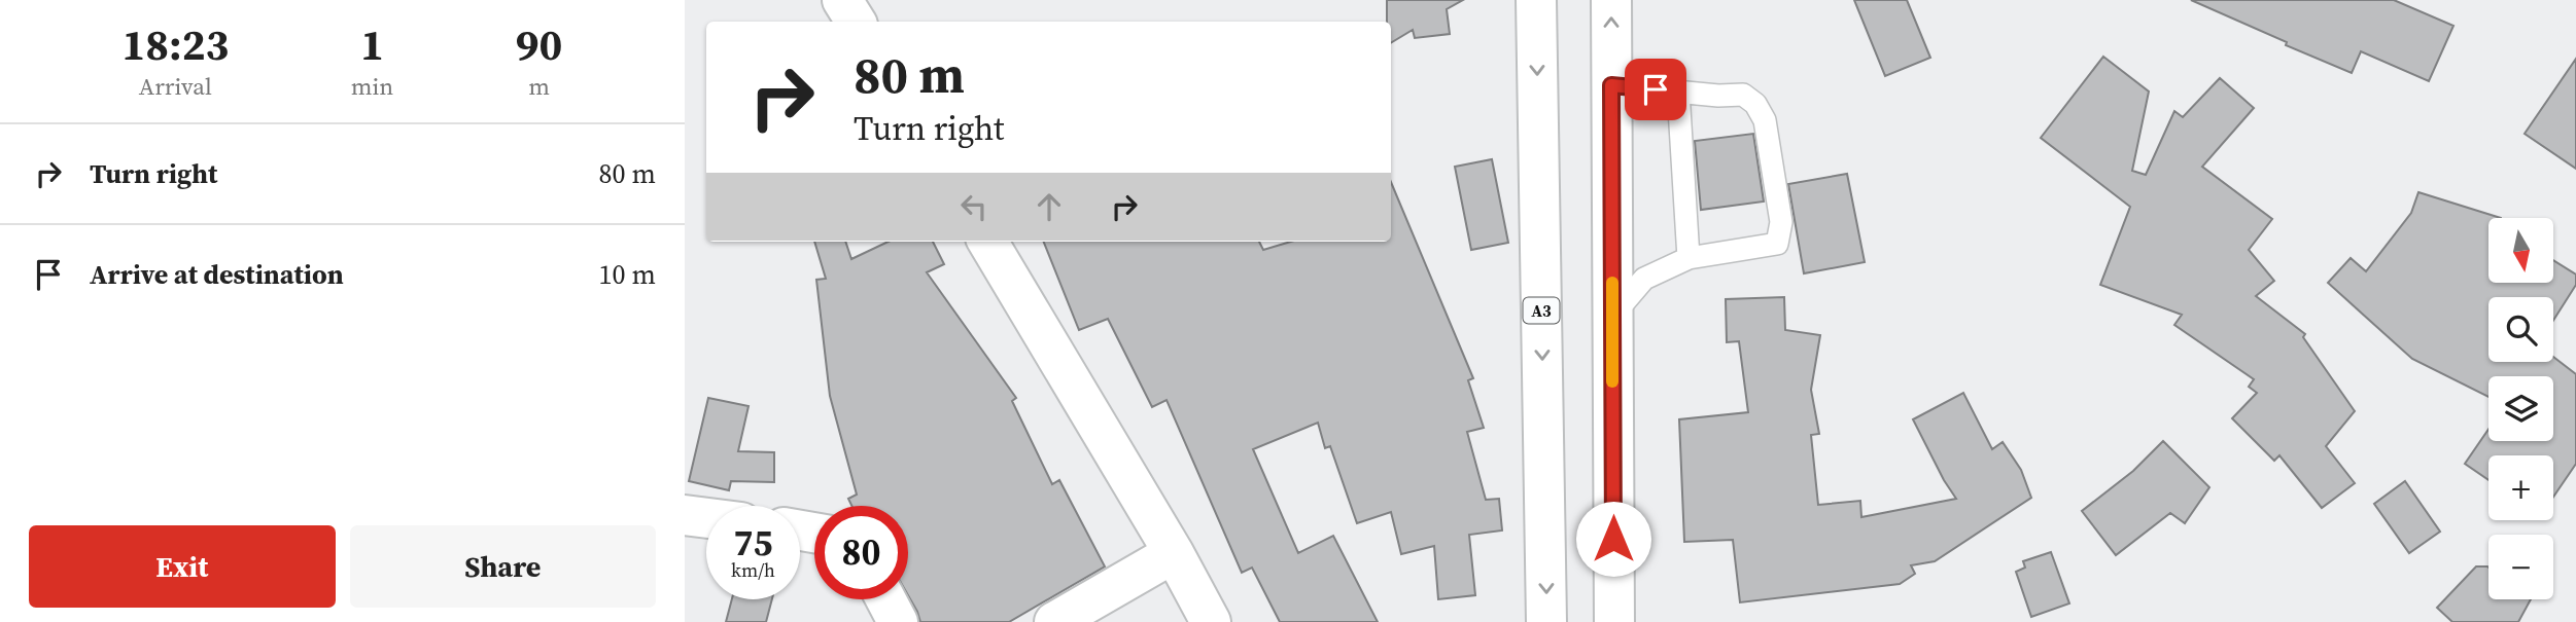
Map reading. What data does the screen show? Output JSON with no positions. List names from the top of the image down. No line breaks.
{"streets":{"main road":["A3"]},"north":"bottom","page":{"eta":["18:23","Arrival","1","min","90","m"],"turn":["80 m","Turn right"],"list":[{"name":"Turn right","value":"80 m"},{"name":"Arrive at destination","value":"10 m"}],"map_buttons":["+","−"],"speed":"75 km/h","limit":"80","buttons":["Exit","Share"]}}
